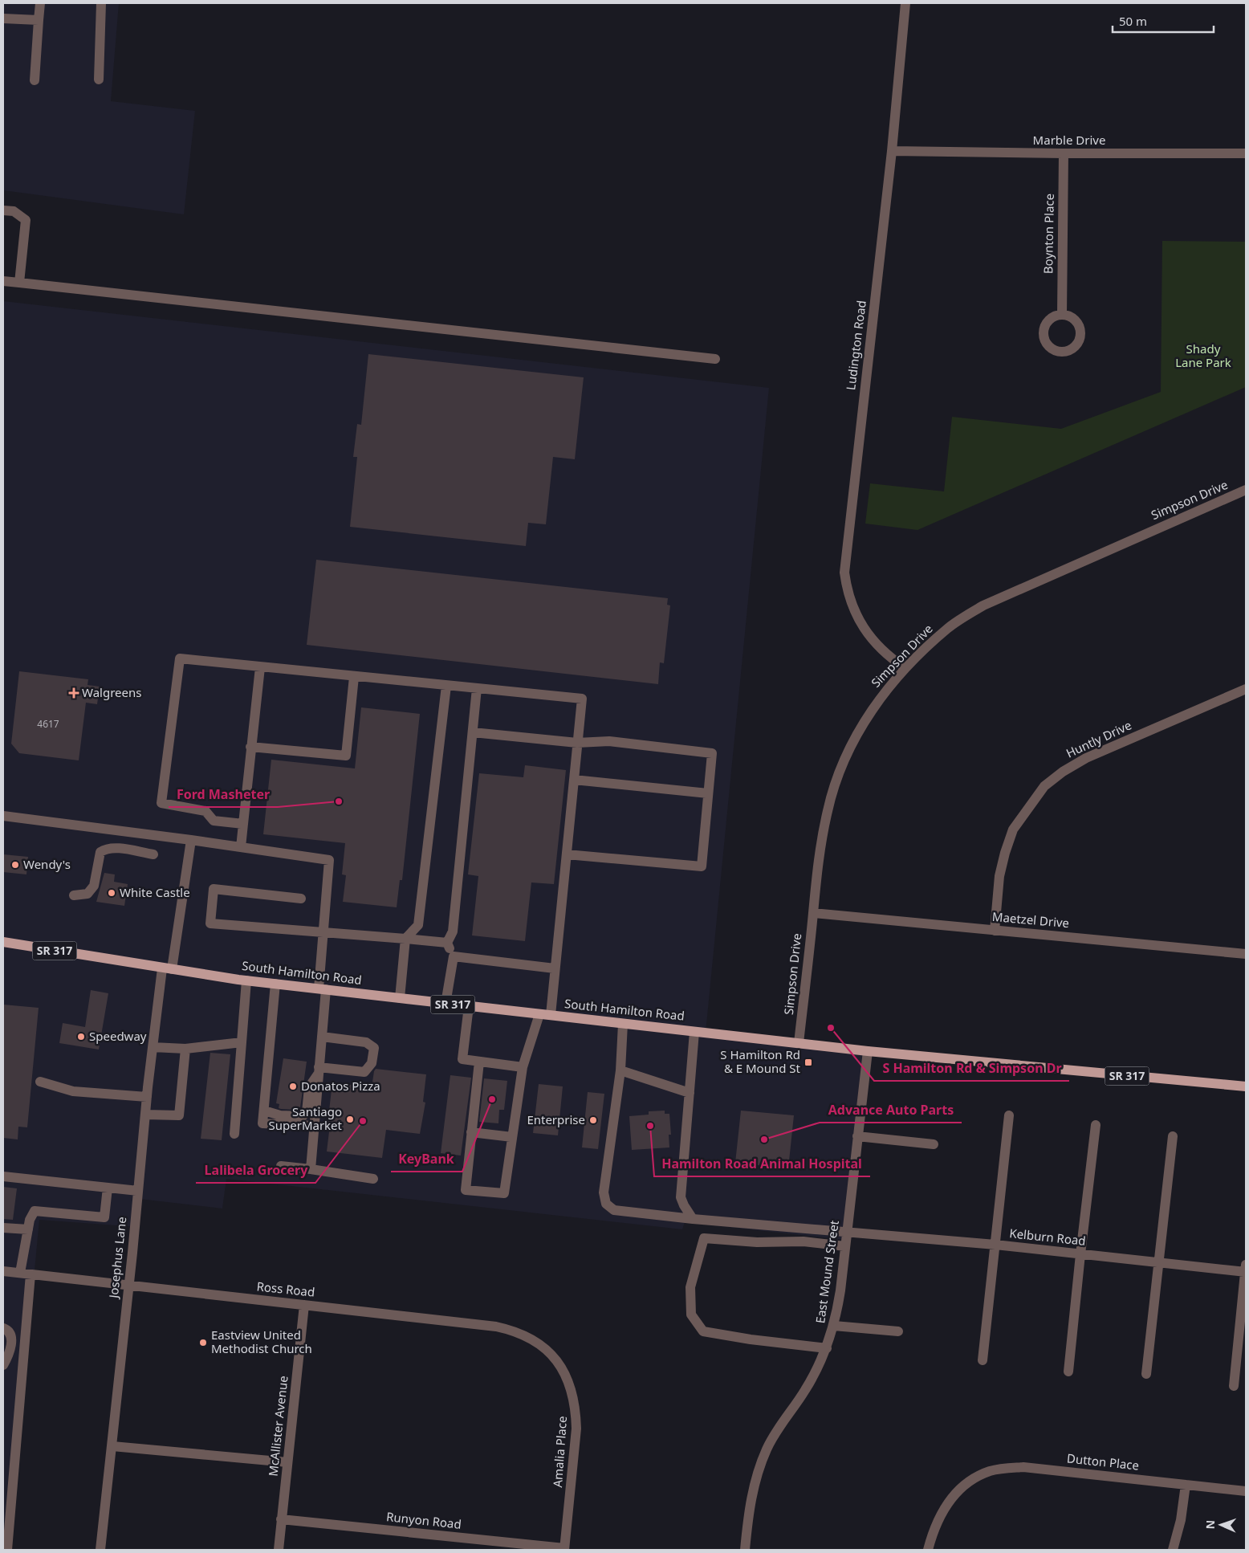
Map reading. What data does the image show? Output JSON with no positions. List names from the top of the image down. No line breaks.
{"streets":{"main road":["SR 317","South Hamilton Road"],"street":["Marble Drive","Boynton Place","Ludington Road","Simpson Drive","Huntly Drive","Maetzel Drive","Kelburn Road","Josephus Lane","East Mound Street","Ross Road","McAllister Avenue","Amalia Place","Dutton Place","Runyon Road"]},"crossings":[["Marble Drive","Boynton Place"],["Marble Drive","Ludington Road"],["Ludington Road","Simpson Drive"],["Simpson Drive","Maetzel Drive"],["Simpson Drive","South Hamilton Road"],["Huntly Drive","Maetzel Drive"],["South Hamilton Road","Kelburn Road"],["South Hamilton Road","Josephus Lane"],["South Hamilton Road","East Mound Street"],["Kelburn Road","East Mound Street"],["Josephus Lane","Ross Road"],["Ross Road","McAllister Avenue"],["Ross Road","Amalia Place"],["McAllister Avenue","Runyon Road"],["Amalia Place","Runyon Road"]],"parks":["Shady Lane Park"],"places":{"health":["Walgreens"],"other":["Ford Masheter","Wendy's","White Castle","S Hamilton Rd & Simpson Dr","Speedway","Donatos Pizza","KeyBank","Santiago SuperMarket","Enterprise","Lalibela Grocery","Hamilton Road Animal Hospital","Advance Auto Parts","Eastview United Methodist Church"],"transit":["S Hamilton Rd & E Mound St"]},"house_numbers":["4617"],"scale_bar":"50 m","north":"left"}
